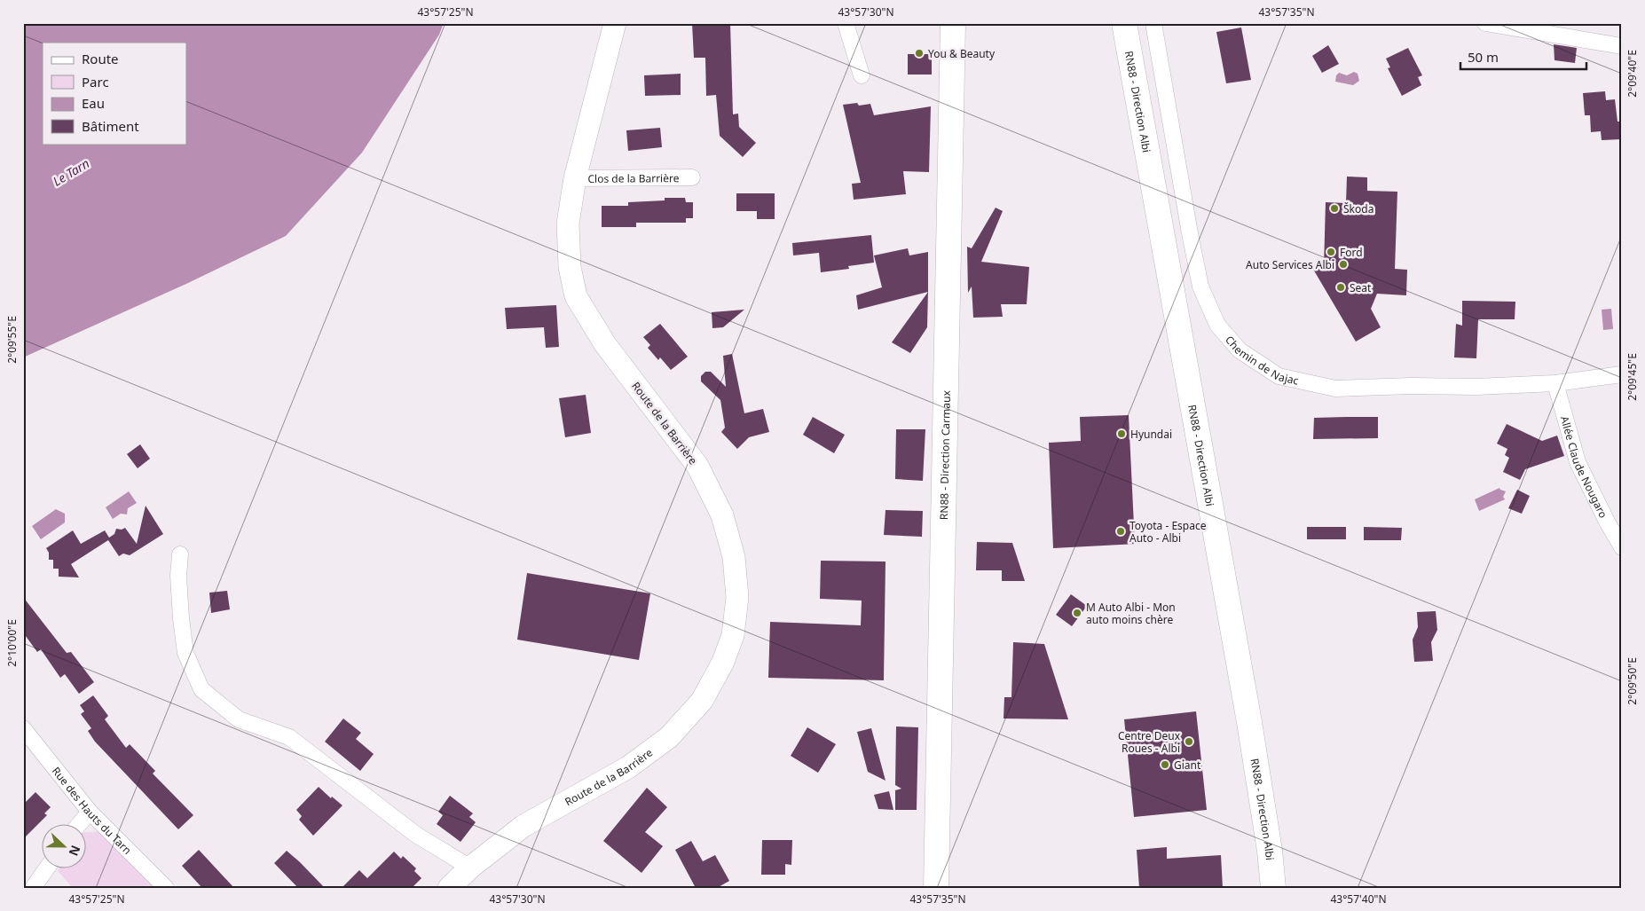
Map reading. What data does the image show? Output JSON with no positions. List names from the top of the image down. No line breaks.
{"streets":{"main road":["RN88 - Direction Albi","RN88 - Direction Carmaux"],"street":["Clos de la Barrière","Chemin de Najac","Route de la Barrière","Allée Claude Nougaro","Rue des Hauts du Tarn"]},"crossings":[["Clos de la Barrière","Route de la Barrière"],["Chemin de Najac","Allée Claude Nougaro"]],"water":["Le Tarn"],"places":["You & Beauty","Škoda","Ford","Auto Services Albi","Seat","Hyundai","Toyota - Espace Auto - Albi","M Auto Albi - Mon auto moins chère","Centre Deux Roues - Albi","Giant"],"legend":["Route","Parc","Eau","Bâtiment"],"scale_bar":"50 m","north":"right","coordinates":["43°57'25\"N","43°57'30\"N","43°57'35\"N","2°09'40\"E","2°09'55\"E","2°09'45\"E","2°10'00\"E","2°09'50\"E","43°57'40\"N"]}
